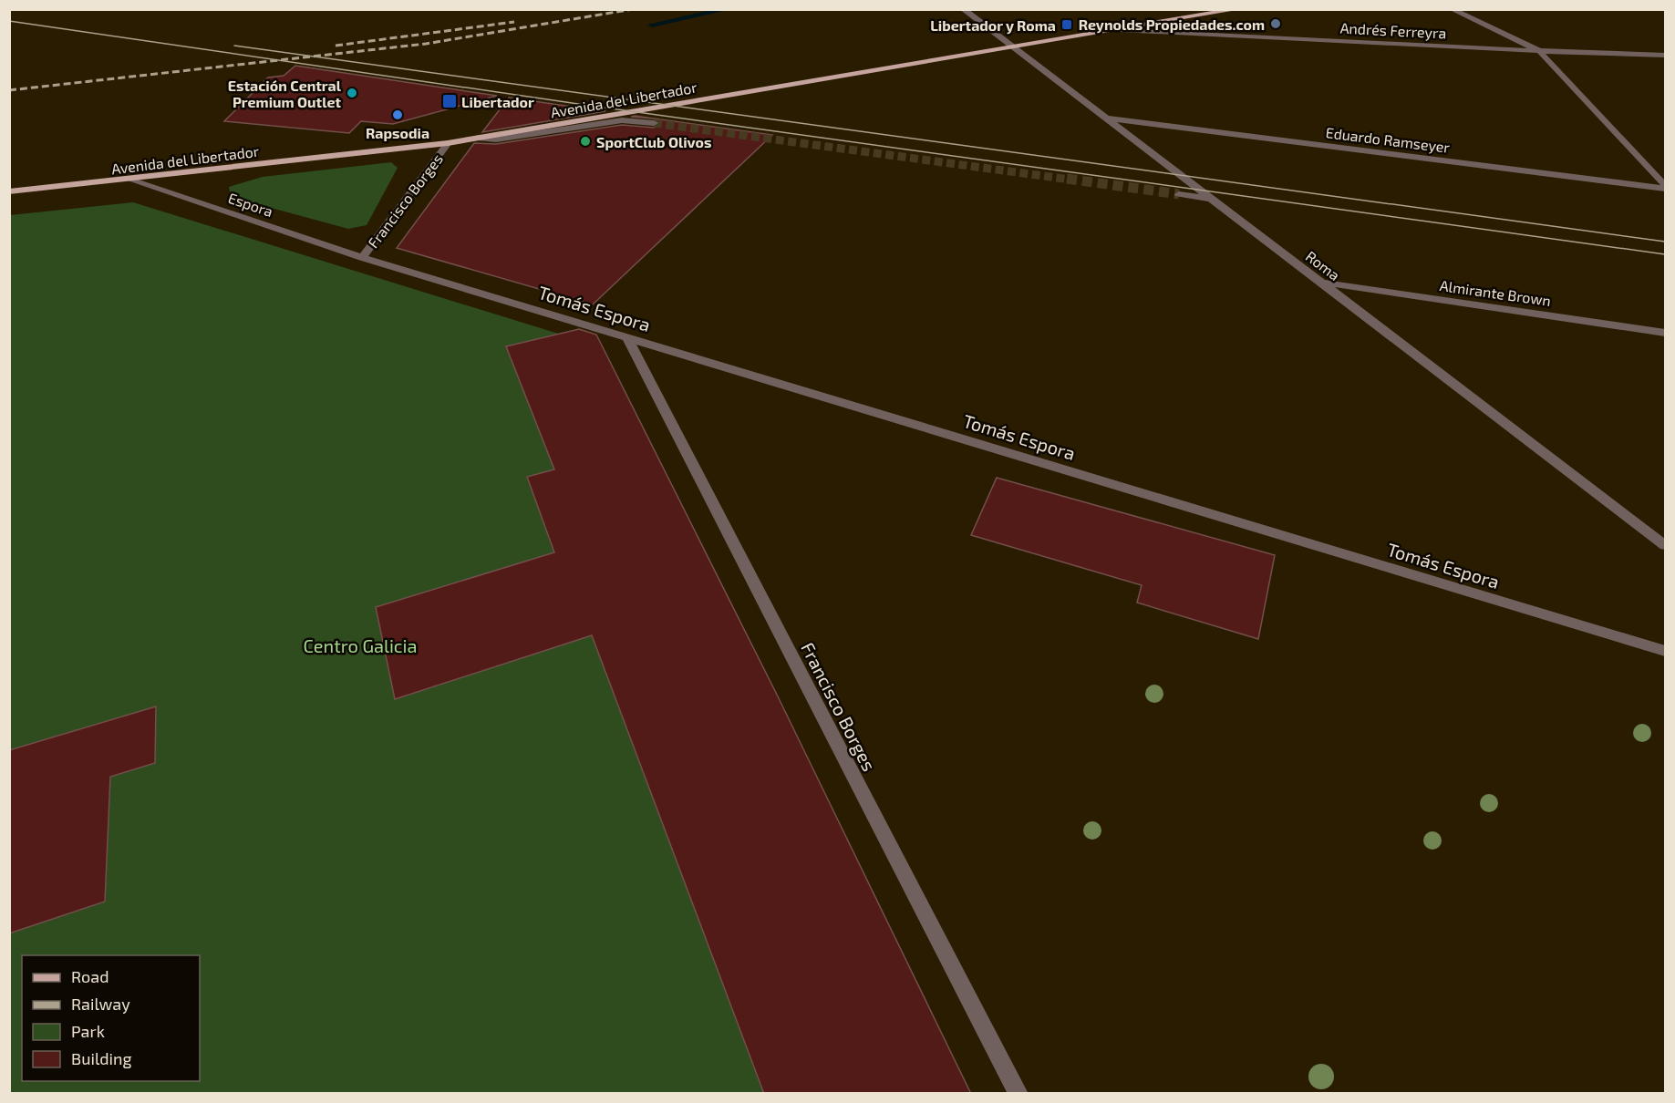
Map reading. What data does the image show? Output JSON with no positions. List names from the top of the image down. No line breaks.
{"streets":{"main road":["Avenida del Libertador"],"street":["Andrés Ferreyra","Eduardo Ramseyer","Francisco Borges","Espora","Roma","Almirante Brown","Tomás Espora"]},"crossings":[["Andrés Ferreyra","Avenida del Libertador"],["Avenida del Libertador","Francisco Borges"],["Avenida del Libertador","Espora"],["Avenida del Libertador","Roma"],["Eduardo Ramseyer","Roma"],["Francisco Borges","Espora"],["Francisco Borges","Tomás Espora"],["Espora","Tomás Espora"],["Roma","Almirante Brown"]],"parks":["Centro Galicia"],"places":{"other":["Reynolds Propiedades.com","Estación Central Premium Outlet","Rapsodia","SportClub Olivos"],"transit":["Libertador y Roma","Libertador"]},"legend":["Road","Railway","Park","Building"]}
